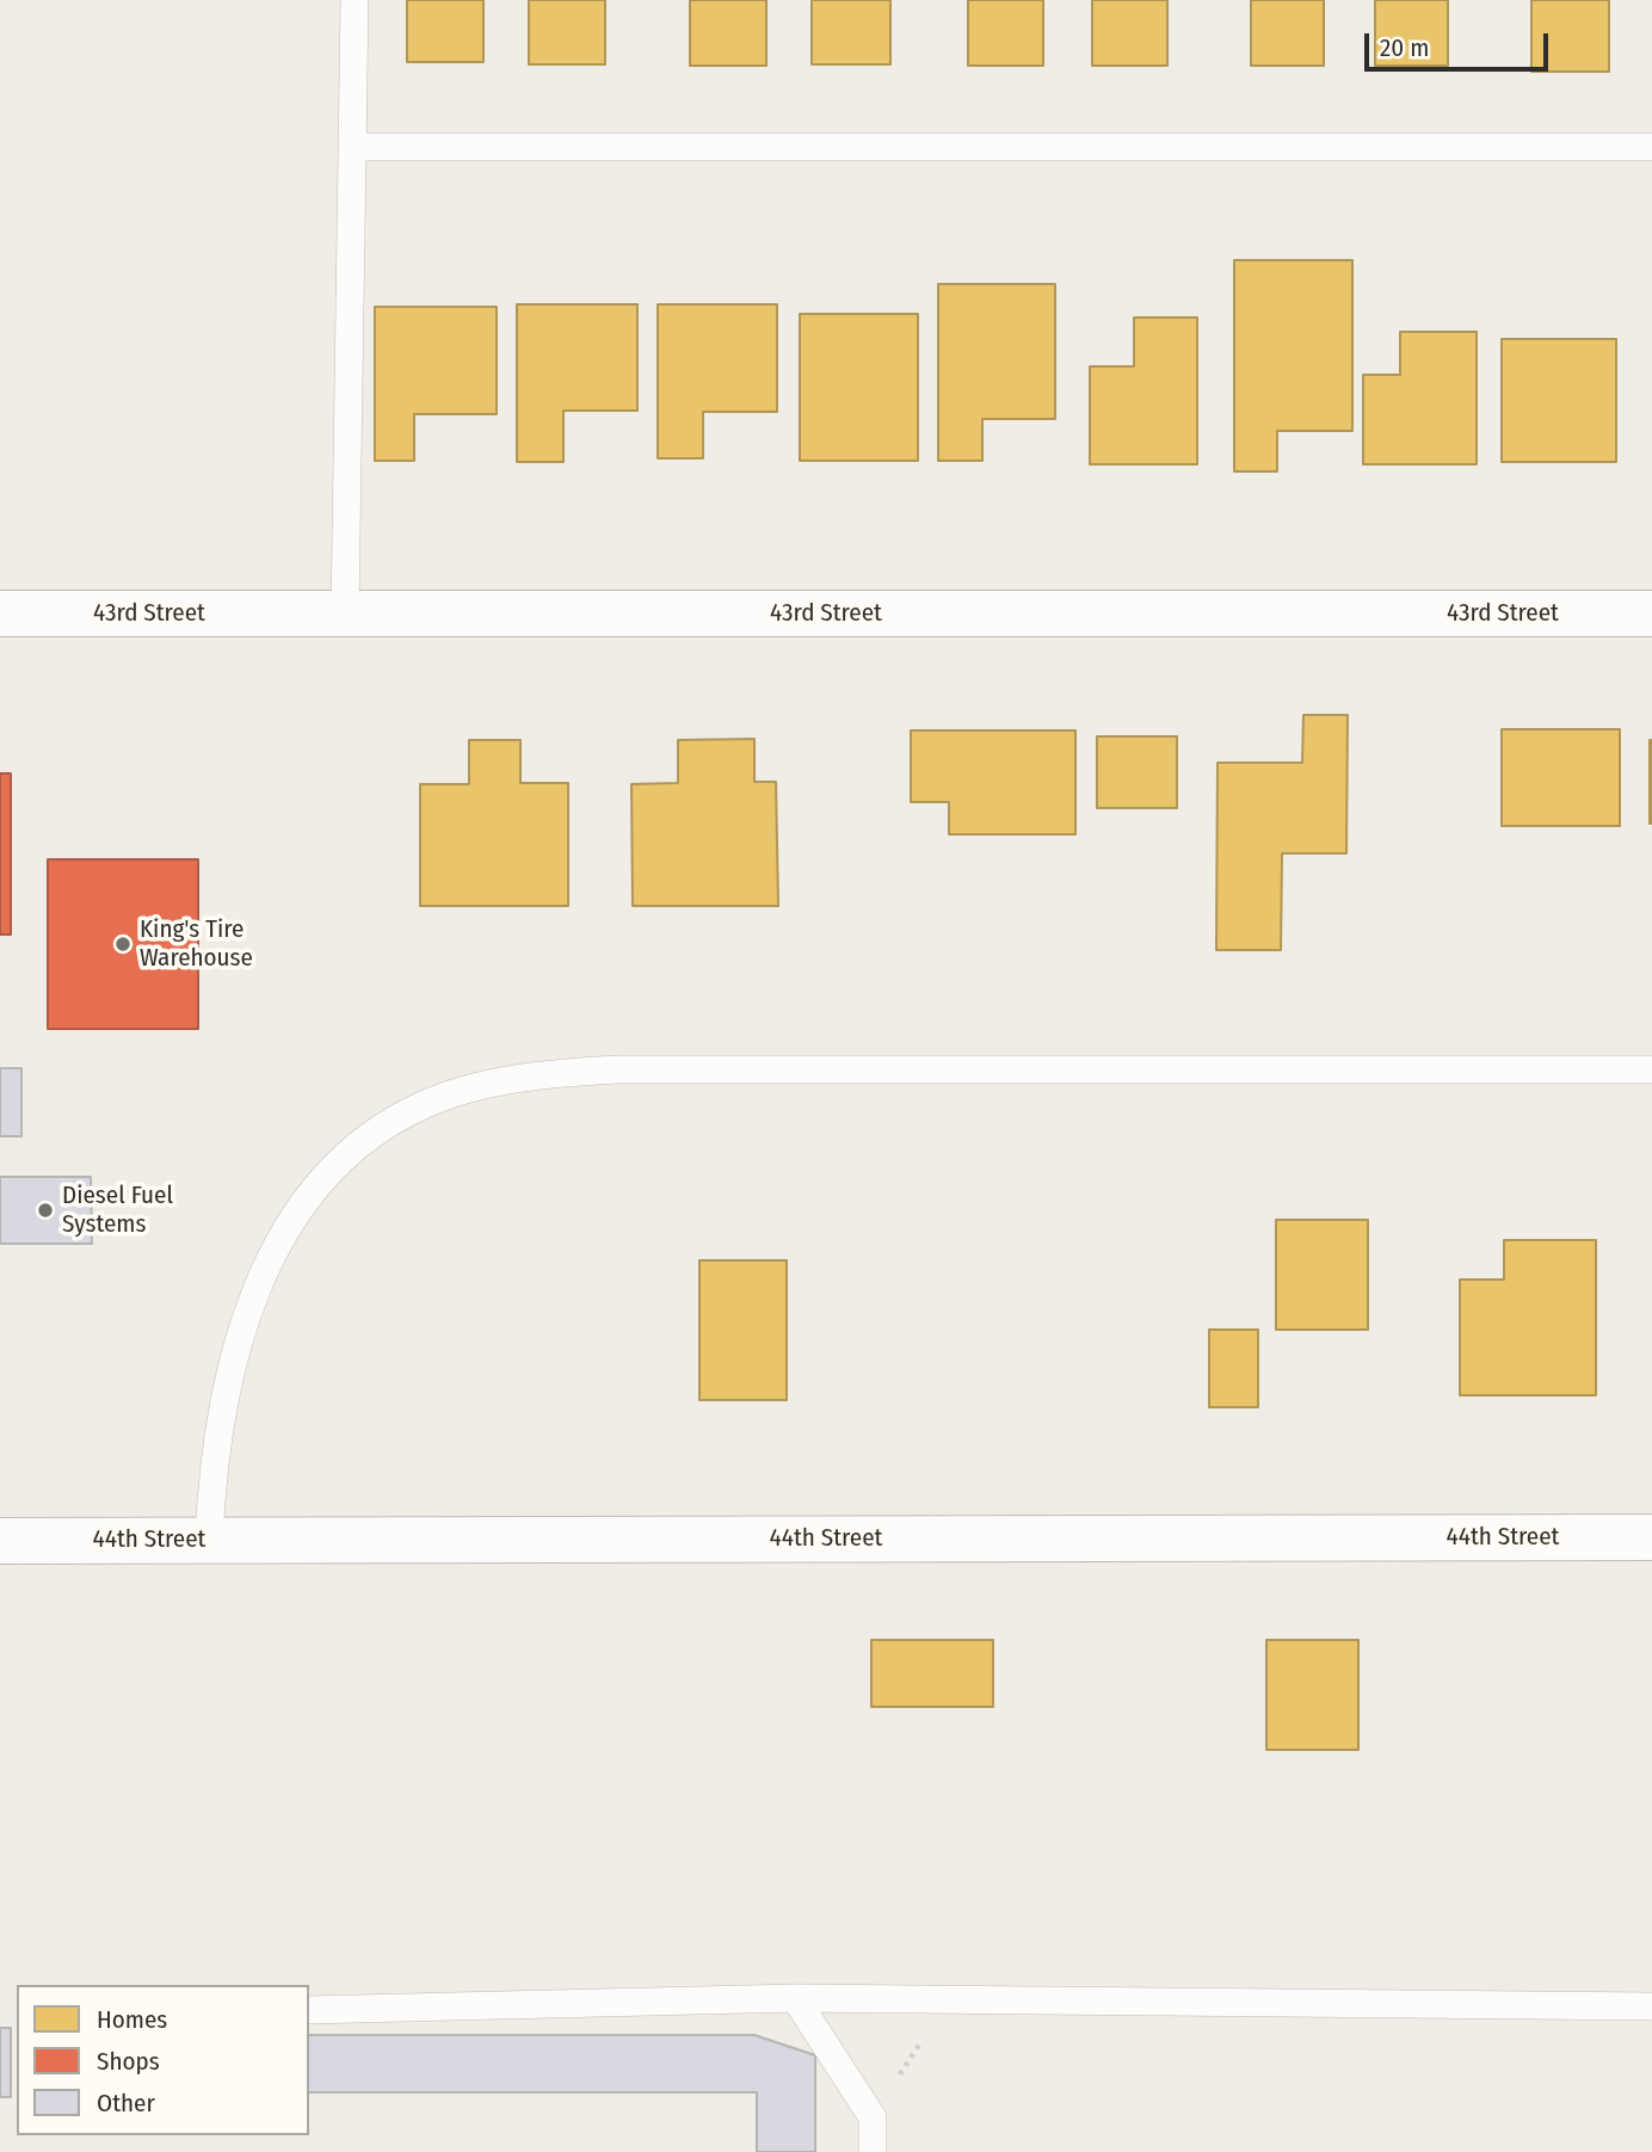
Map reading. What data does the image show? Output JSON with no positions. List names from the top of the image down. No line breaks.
{"streets":{"street":["43rd Street","44th Street"]},"places":["King's Tire Warehouse","Diesel Fuel Systems"],"legend":["Homes","Shops","Other"],"scale_bar":"20 m"}
